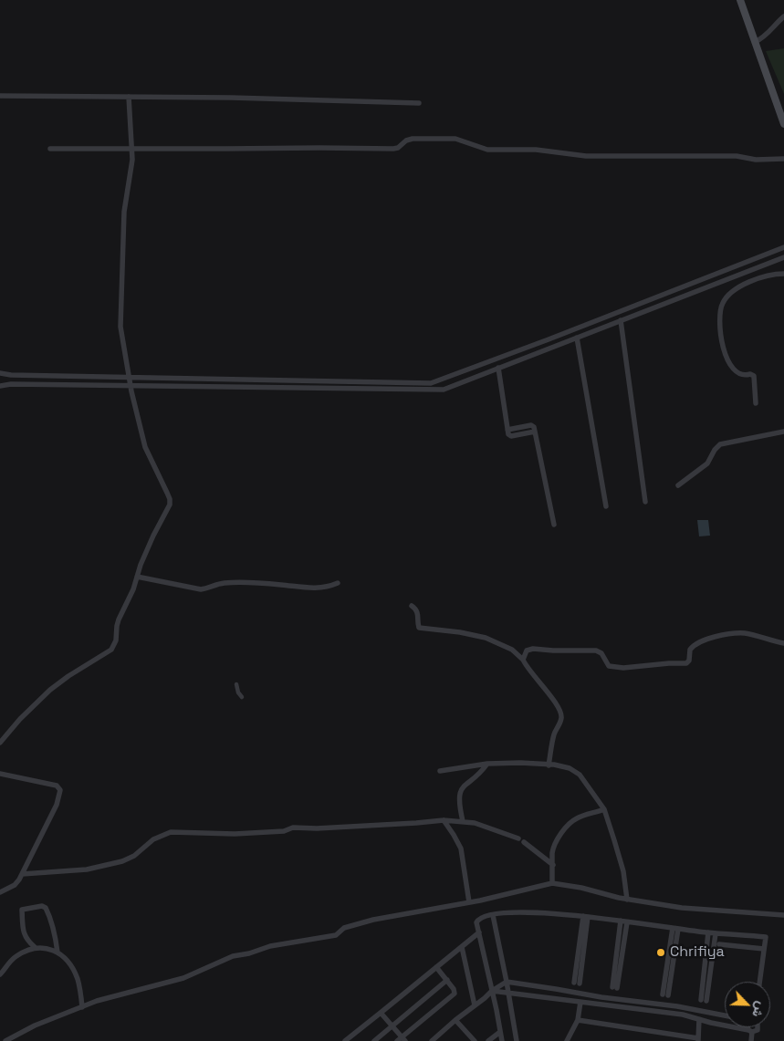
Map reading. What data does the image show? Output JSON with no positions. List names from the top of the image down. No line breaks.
{"places":["Chrifiya"],"north":"bottom right"}
